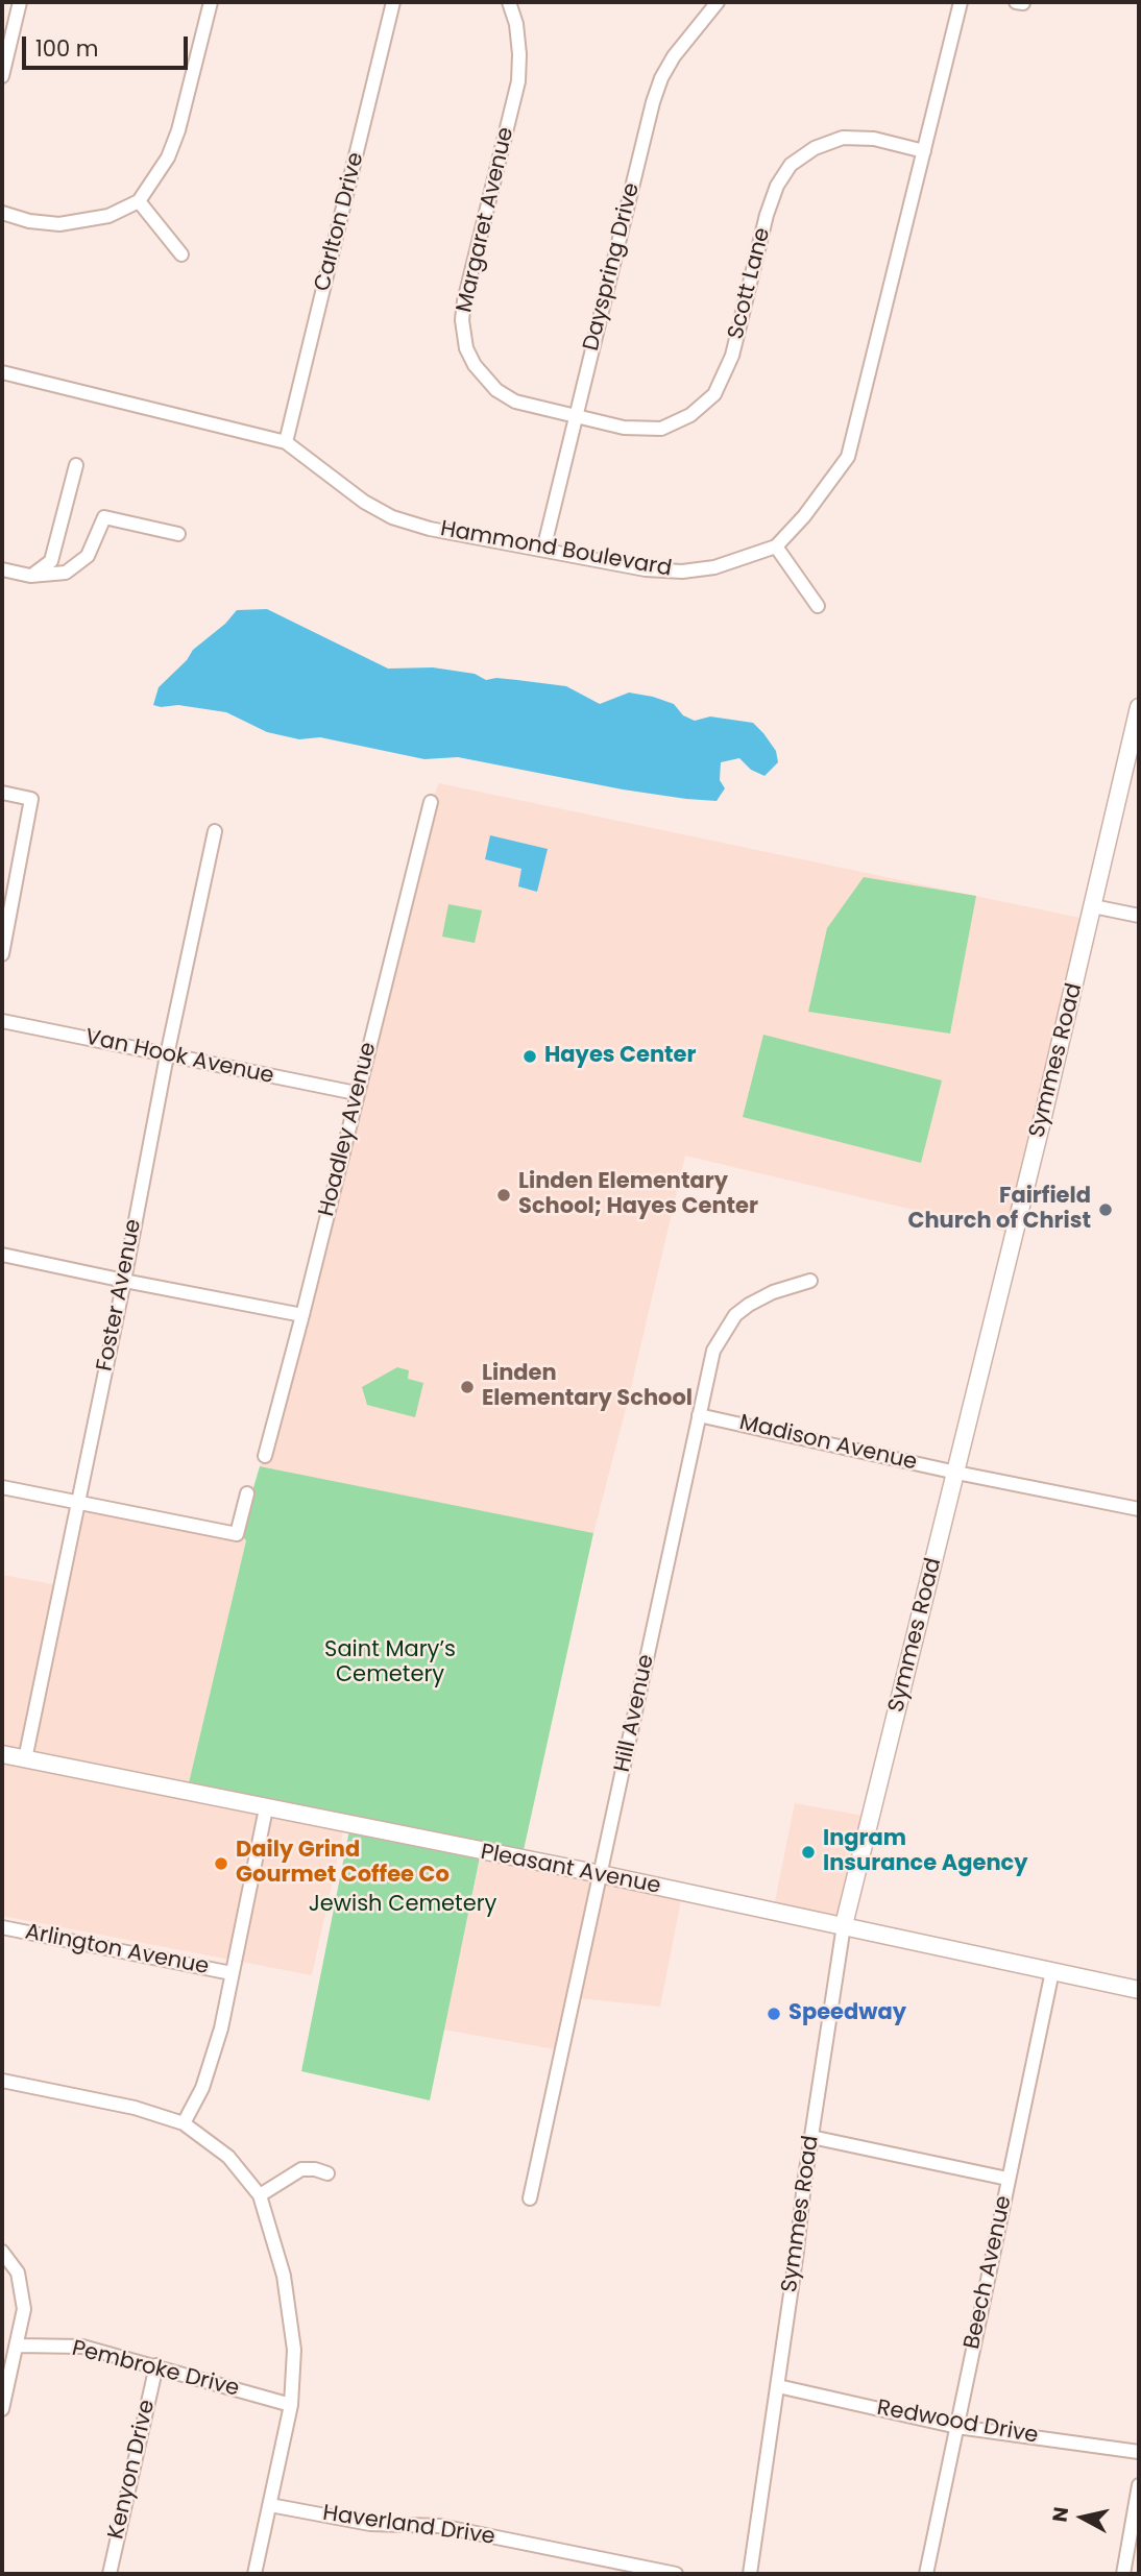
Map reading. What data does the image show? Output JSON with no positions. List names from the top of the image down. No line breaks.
{"streets":{"main road":["Symmes Road","Pleasant Avenue"],"street":["Margaret Avenue","Carlton Drive","Dayspring Drive","Scott Lane","Hammond Boulevard","Van Hook Avenue","Hoadley Avenue","Foster Avenue","Madison Avenue","Hill Avenue","Arlington Avenue","Beech Avenue","Pembroke Drive","Redwood Drive","Kenyon Drive","Haverland Drive"]},"crossings":[["Margaret Avenue","Dayspring Drive"],["Margaret Avenue","Scott Lane"],["Carlton Drive","Hammond Boulevard"],["Dayspring Drive","Scott Lane"],["Dayspring Drive","Hammond Boulevard"],["Scott Lane","Hammond Boulevard"],["Van Hook Avenue","Hoadley Avenue"],["Van Hook Avenue","Foster Avenue"],["Symmes Road","Madison Avenue"],["Symmes Road","Pleasant Avenue"],["Symmes Road","Redwood Drive"],["Foster Avenue","Pleasant Avenue"],["Madison Avenue","Hill Avenue"],["Hill Avenue","Pleasant Avenue"],["Pleasant Avenue","Beech Avenue"],["Beech Avenue","Redwood Drive"],["Pembroke Drive","Kenyon Drive"]],"parks":["Saint Mary’s Cemetery","Jewish Cemetery"],"places":["Hayes Center","Linden Elementary School; Hayes Center","Fairfield Church of Christ","Linden Elementary School","Ingram Insurance Agency","Daily Grind Gourmet Coffee Co","Speedway"],"scale_bar":"100 m","north":"left"}
